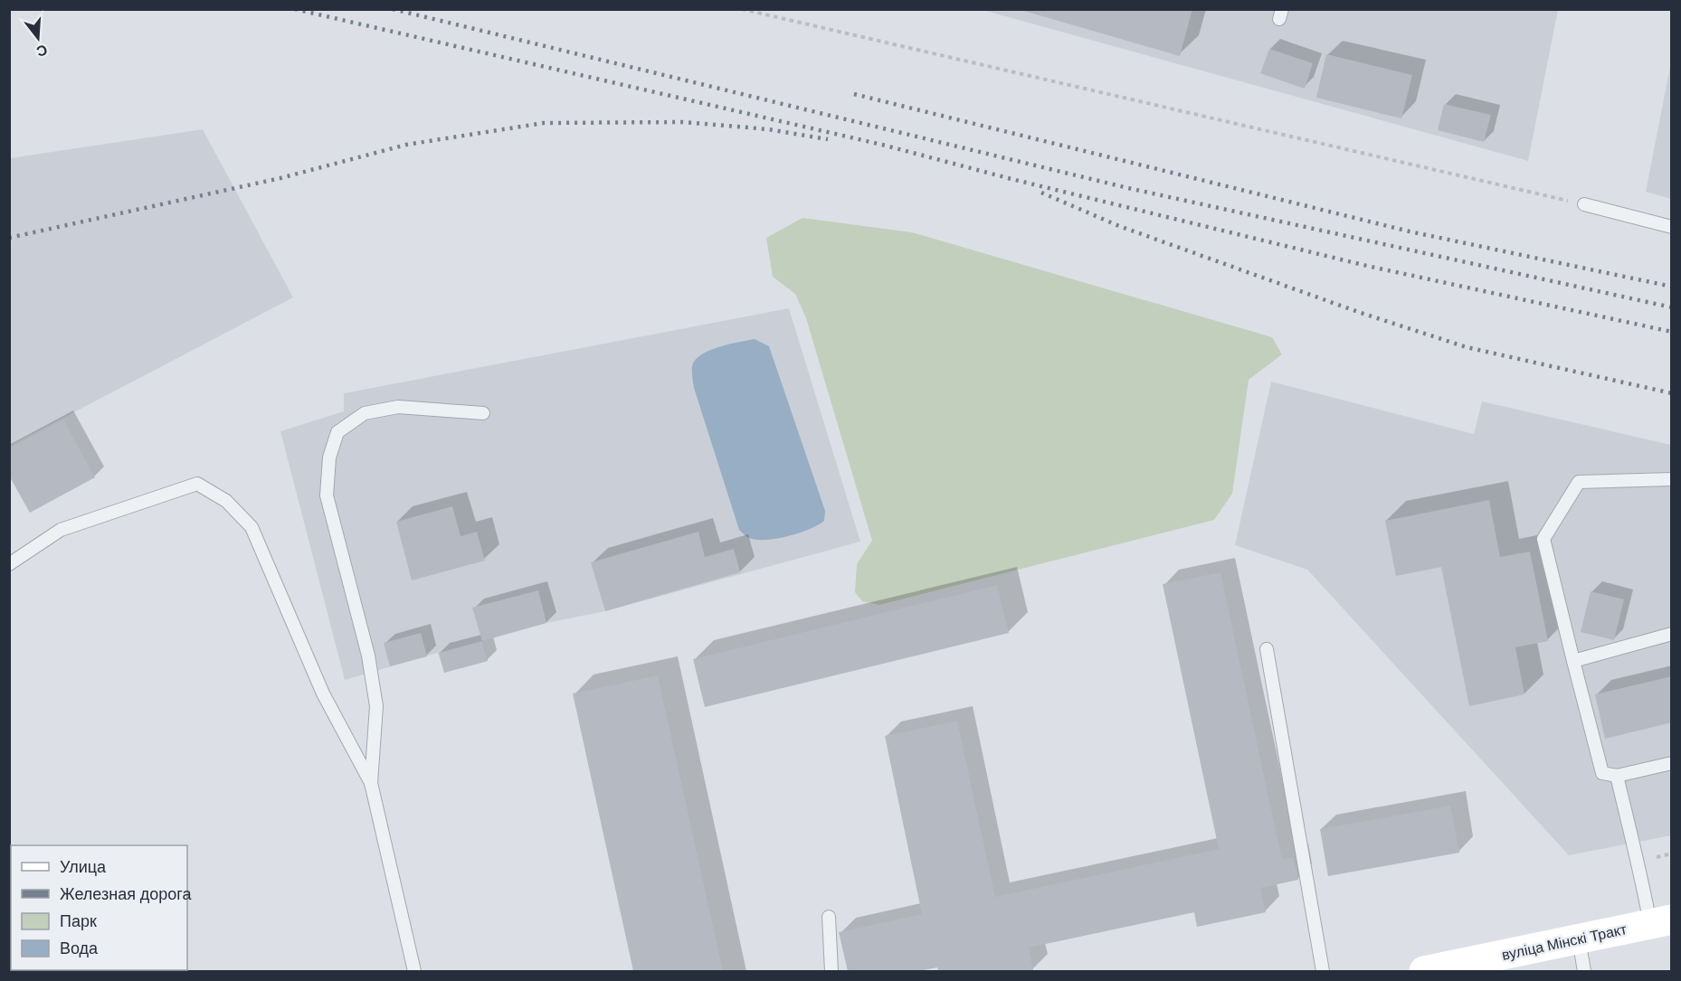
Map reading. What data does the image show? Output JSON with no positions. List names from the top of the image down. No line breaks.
{"streets":{"street":["вуліца Мінскі Тракт"]},"legend":["Улица","Железная дорога","Парк","Вода"],"north":"bottom"}
